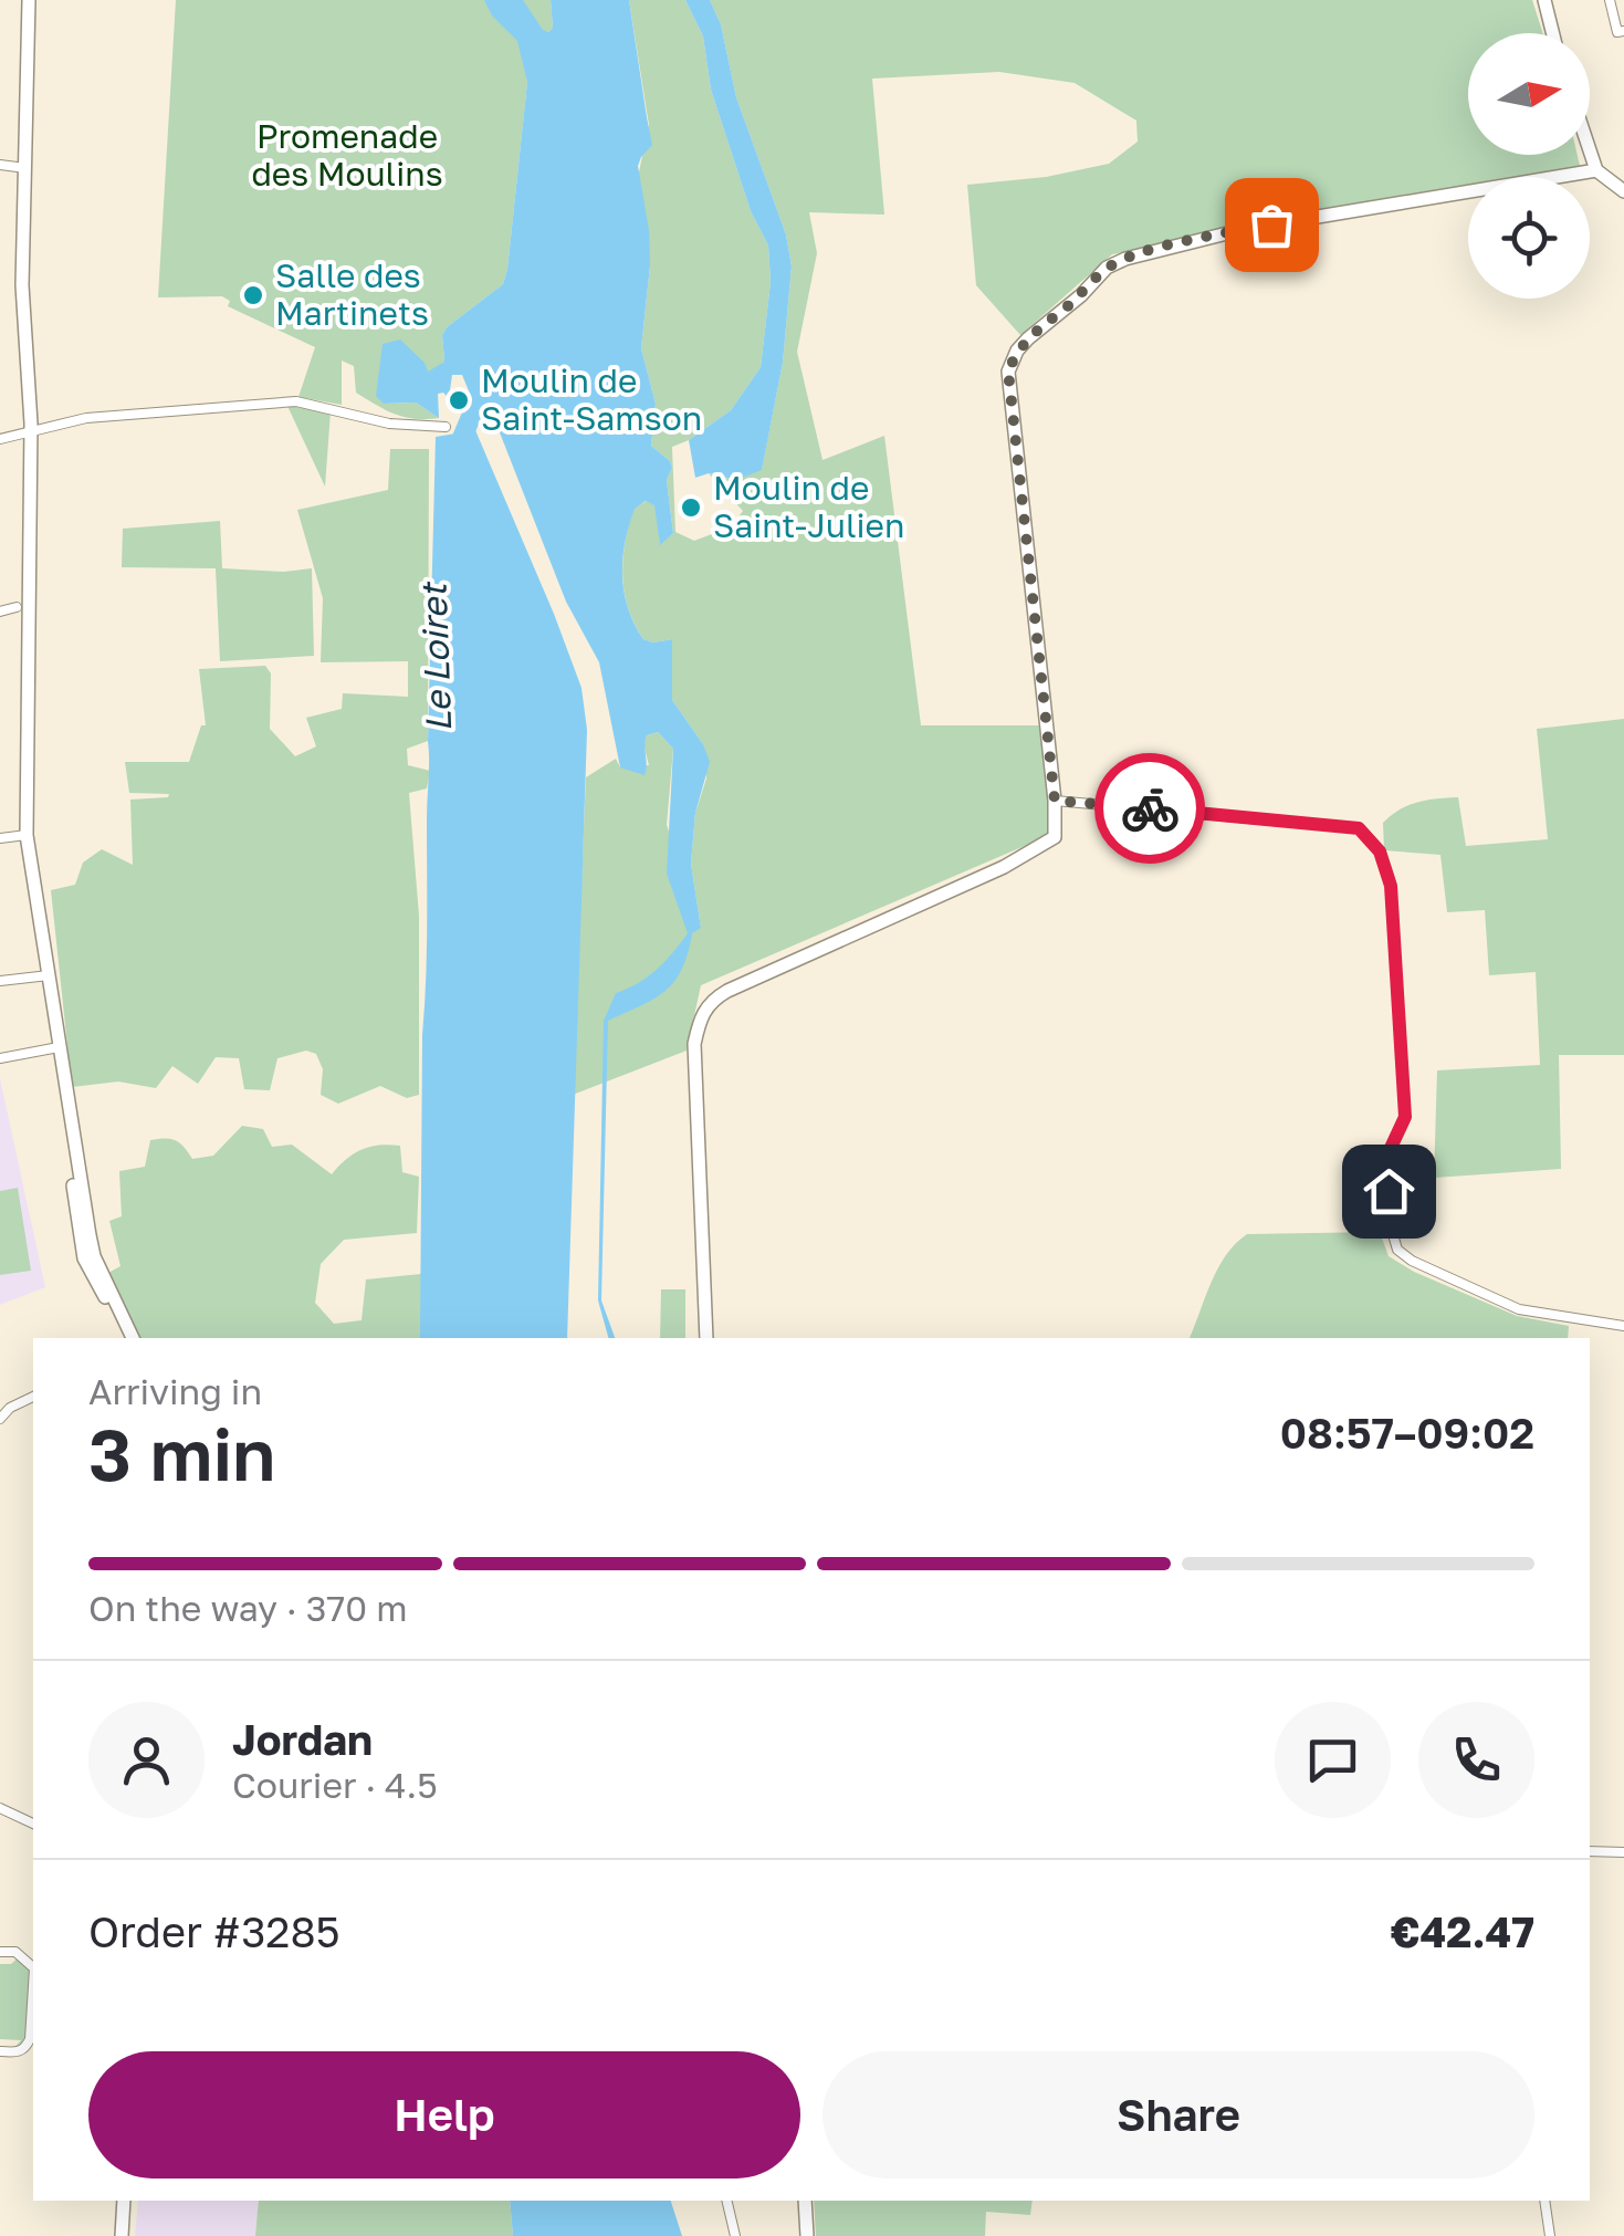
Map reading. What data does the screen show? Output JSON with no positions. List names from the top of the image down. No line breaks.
{"water":["Le Loiret"],"parks":["Promenade des Moulins"],"places":["Salle des Martinets","Moulin de Saint-Samson","Moulin de Saint-Julien"],"north":"right","page":{"heading":["3 min","Arriving in","08:57–09:02"],"panel":["Jordan","Courier · 4.5","Order #3285","€42.47"],"bar":"On the way · 370 m","buttons":["Help","Share"]}}
